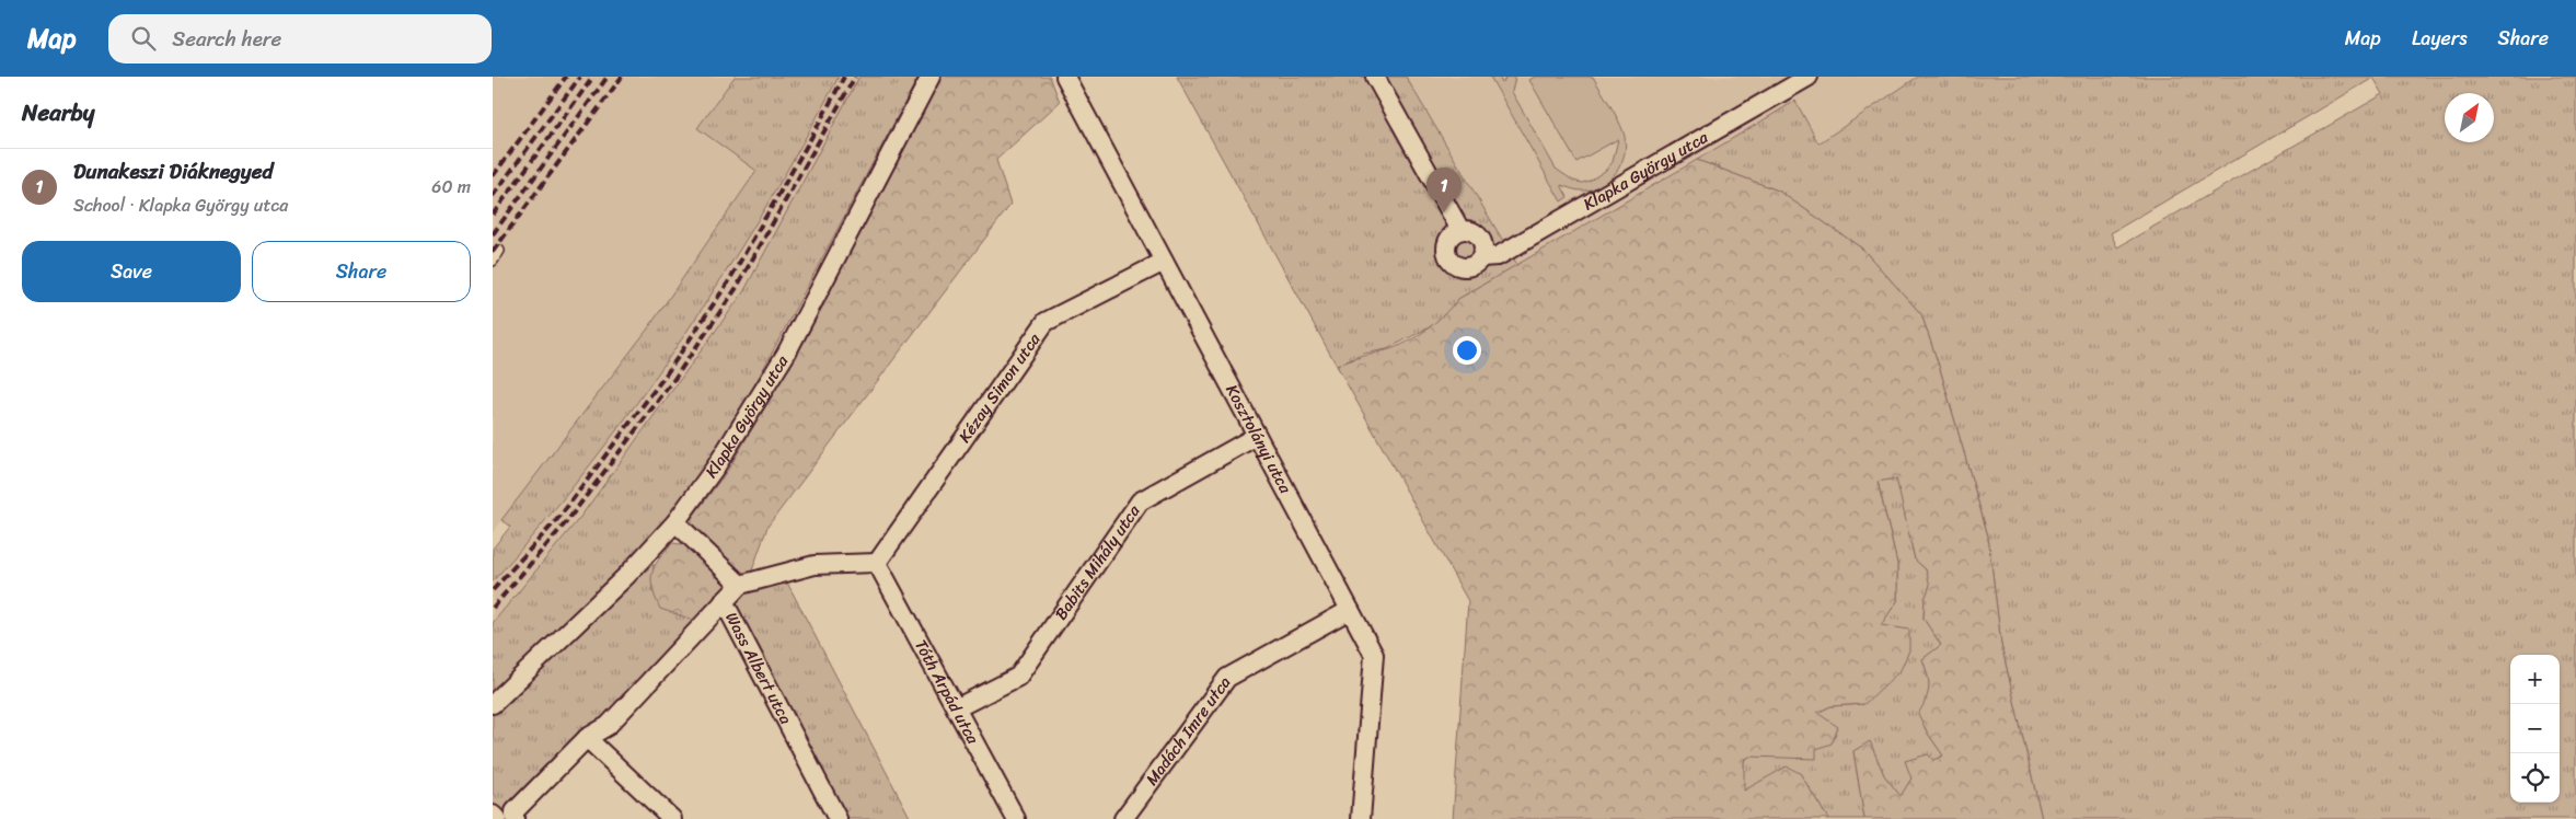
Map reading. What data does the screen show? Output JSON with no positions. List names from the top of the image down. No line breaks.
{"streets":{"street":["Klapka György utca","Kézay Simon utca","Kosztolányi utca","Babits Mihály utca","Wass Albert utca","Tóth Árpád utca","Madách Imre utca"]},"crossings":[["Kézay Simon utca","Kosztolányi utca"],["Kézay Simon utca","Tóth Árpád utca"],["Kosztolányi utca","Babits Mihály utca"],["Kosztolányi utca","Madách Imre utca"],["Babits Mihály utca","Tóth Árpád utca"]],"north":"top right","page":{"header":"Map","search":"Search here","nav":["Map","Layers","Share"],"heading":"Nearby","list":[{"mark":"1","name":"Dunakeszi Diáknegyed","note":"School · Klapka György utca","value":"60 m"}],"pins":"1","buttons":["Save","Share"],"map_buttons":["+","−"]}}
